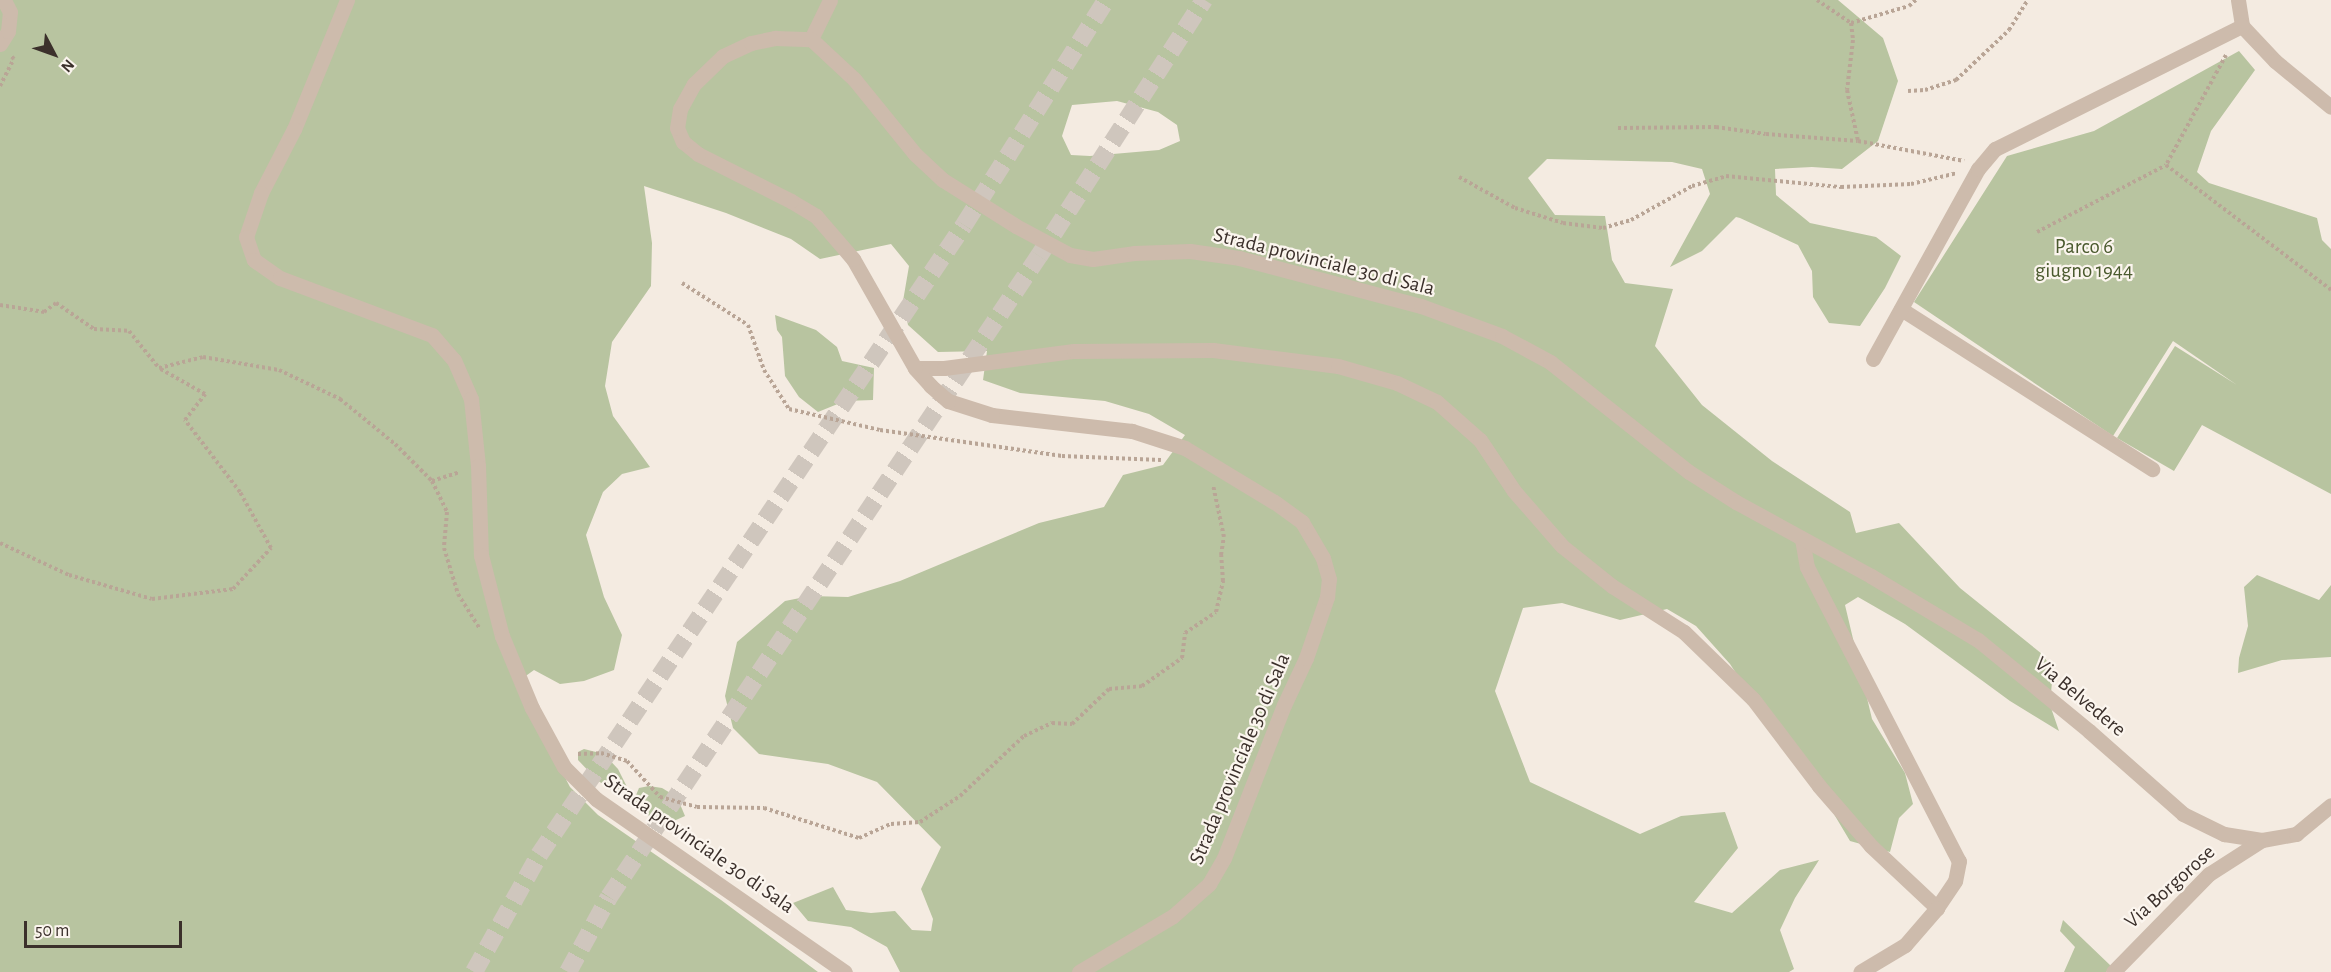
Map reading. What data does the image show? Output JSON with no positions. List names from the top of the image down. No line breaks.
{"streets":{"street":["Strada provinciale 30 di Sala","Via Belvedere","Via Borgorose"]},"crossings":[["Strada provinciale 30 di Sala","Via Belvedere"],["Via Belvedere","Via Borgorose"]],"parks":["Parco 6 giugno 1944"],"scale_bar":"50 m","north":"bottom right"}
